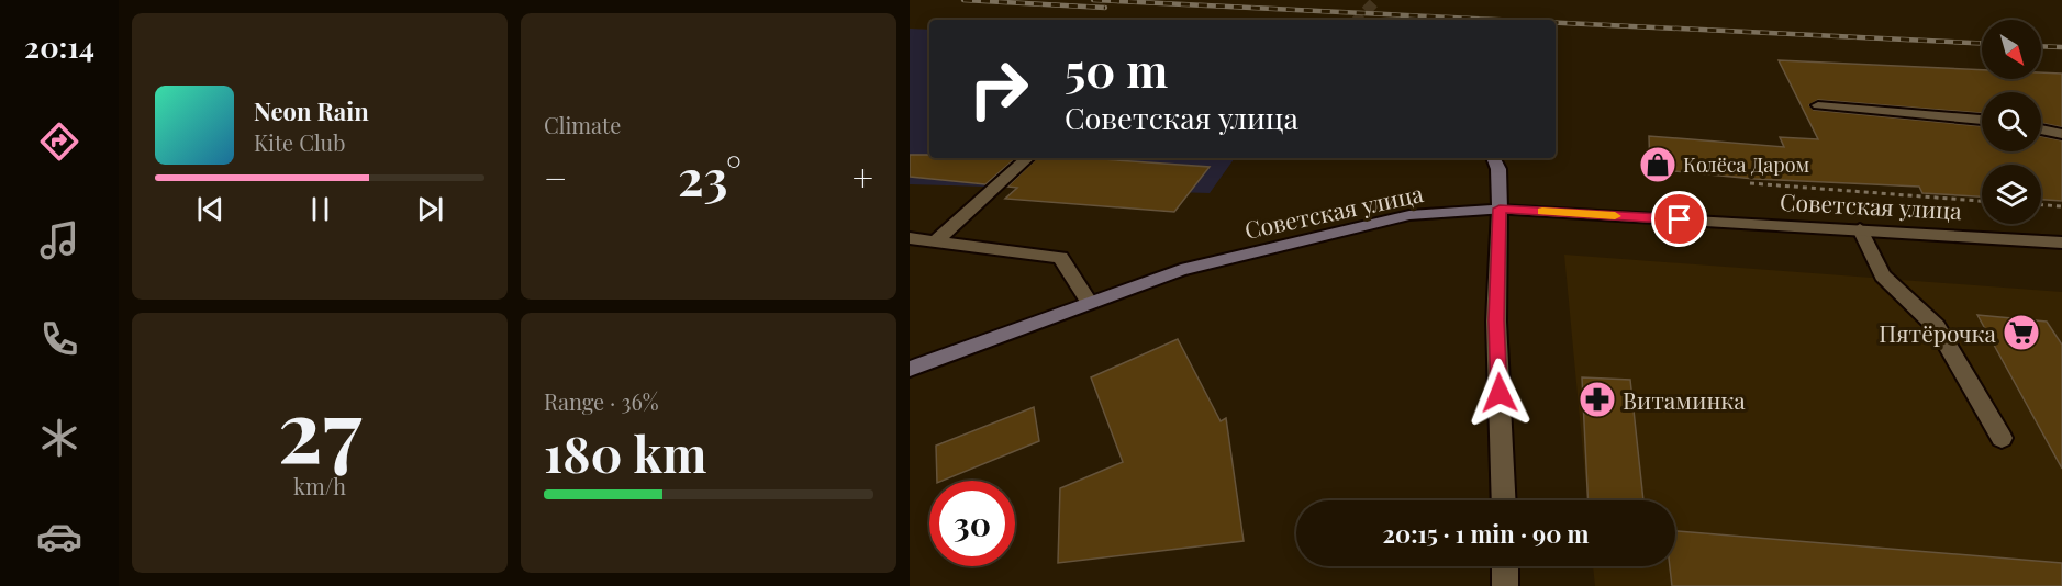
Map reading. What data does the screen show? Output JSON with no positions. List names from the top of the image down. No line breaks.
{"streets":{"main road":["Советская улица"]},"places":{"shop":["Колёса Даром"],"supermarket":["Пятёрочка"],"pharmacy":["Витаминка"]},"north":"bottom right","page":{"tabs":"20:14","tile":["Climate",["27","km/h"],["Range · 36%","180 km"]],"turn":["50 m","Советская улица"],"song":["Neon Rain","Kite Club"],"heat":["−","23°","+"],"limit":"30","trip":"20:15 · 1 min · 90 m"}}
